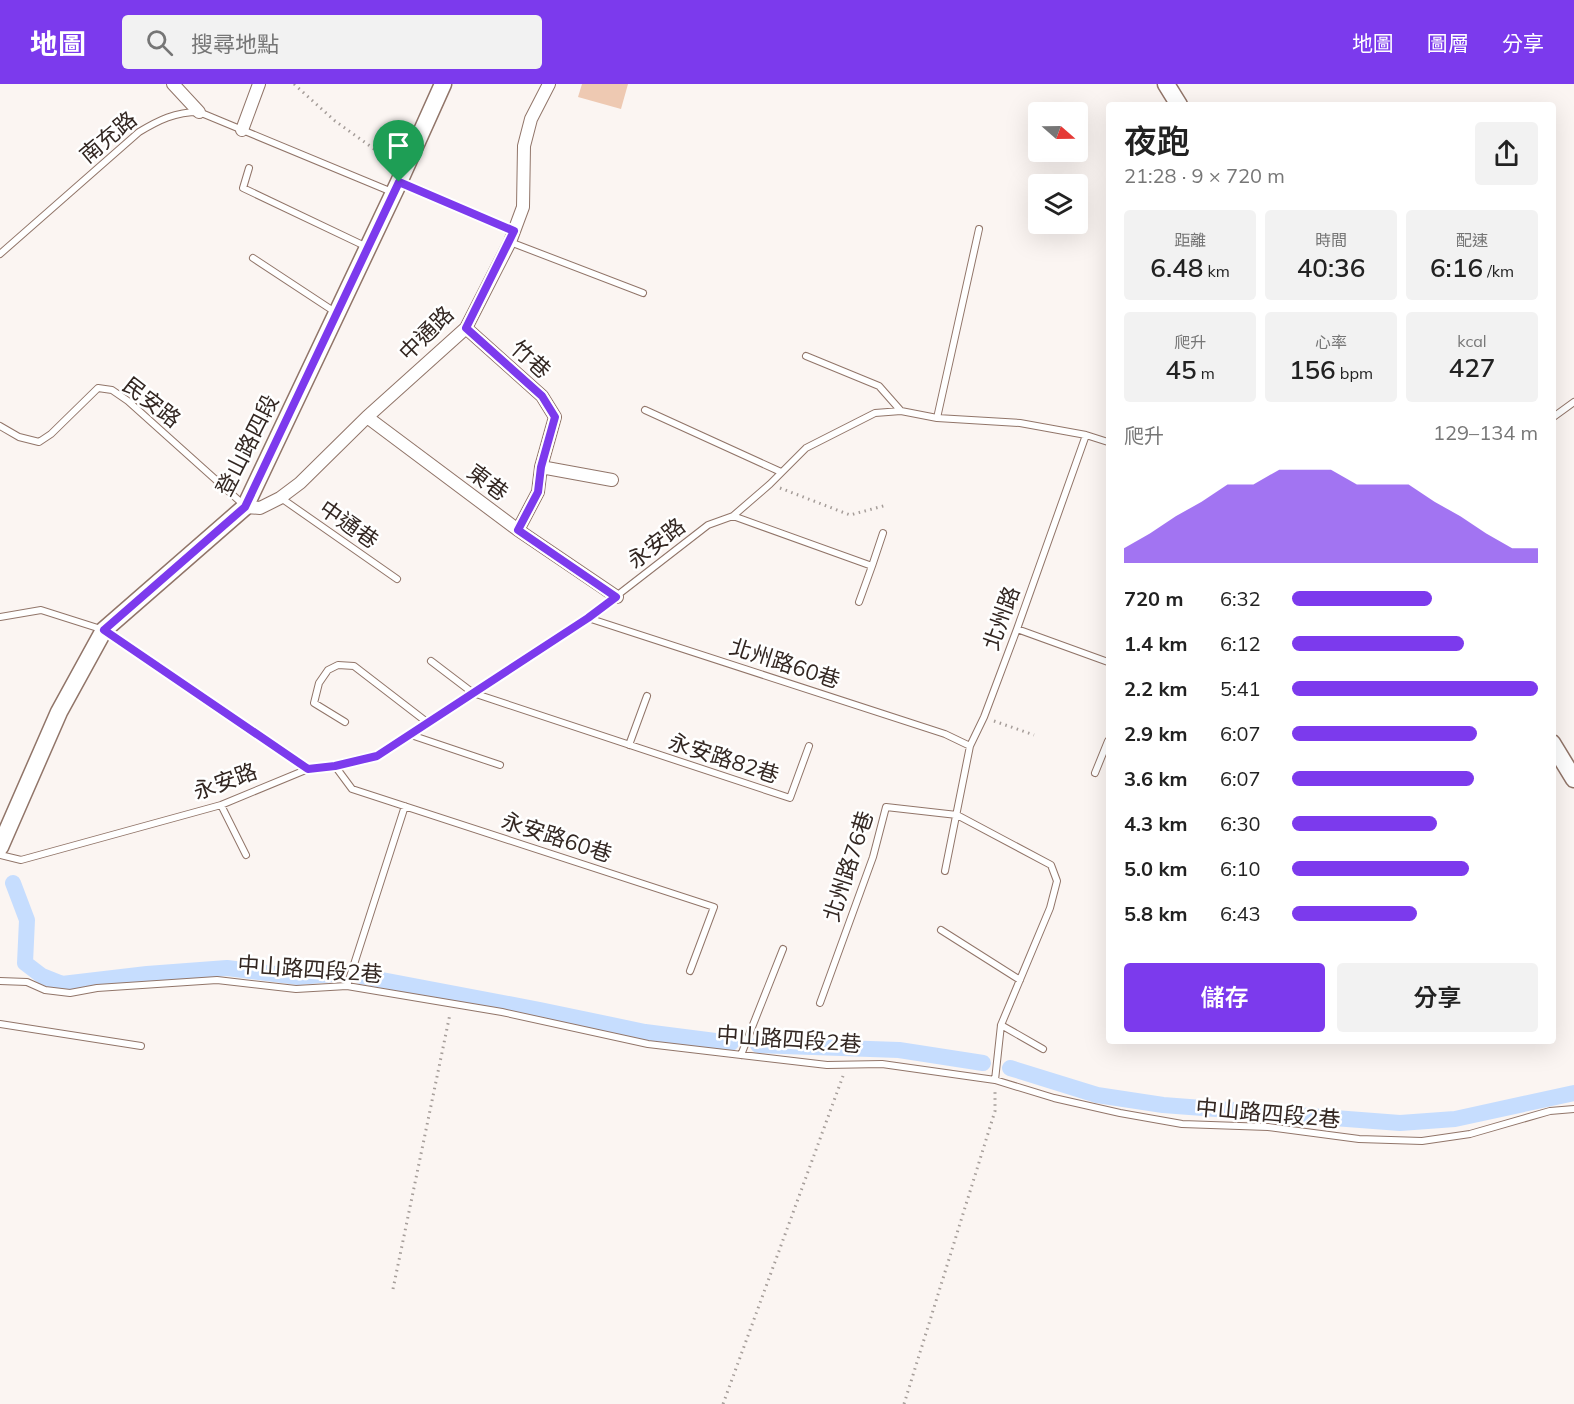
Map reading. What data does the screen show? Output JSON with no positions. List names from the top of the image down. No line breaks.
{"streets":{"street":["中通路","竹巷","登山路四段","東巷"],"lane":["南充路","民安路","中通巷","永安路","北州路","北州路60巷","永安路82巷","永安路60巷","北州路76巷","中山路四段2巷"]},"crossings":[["南充路","中通路"],["南充路","登山路四段"],["中通路","竹巷"],["中通路","民安路"],["中通路","登山路四段"],["中通路","東巷"],["中通路","中通巷"],["竹巷","東巷"],["民安路","登山路四段"],["東巷","永安路"],["永安路","北州路"],["永安路","北州路60巷"],["永安路","永安路82巷"],["永安路","永安路60巷"],["北州路","北州路60巷"],["北州路","北州路76巷"]],"north":"right","page":{"header":"地圖","search":"搜尋地點","nav":["地圖","圖層","分享"],"heading":["夜跑","21:28 · 9 × 720 m"],"stats":[["距離","6.48 km"],["時間","40:36"],["配速","6:16 /km"],["爬升","45 m"],["心率","156 bpm"],["kcal","427"]],"chart":["爬升","129–134 m"],"list":[{"name":"720 m","note":"6:32"},{"name":"1.4 km","note":"6:12"},{"name":"2.2 km","note":"5:41"},{"name":"2.9 km","note":"6:07"},{"name":"3.6 km","note":"6:07"},{"name":"4.3 km","note":"6:30"},{"name":"5.0 km","note":"6:10"},{"name":"5.8 km","note":"6:43"}],"buttons":["儲存","分享"]}}
